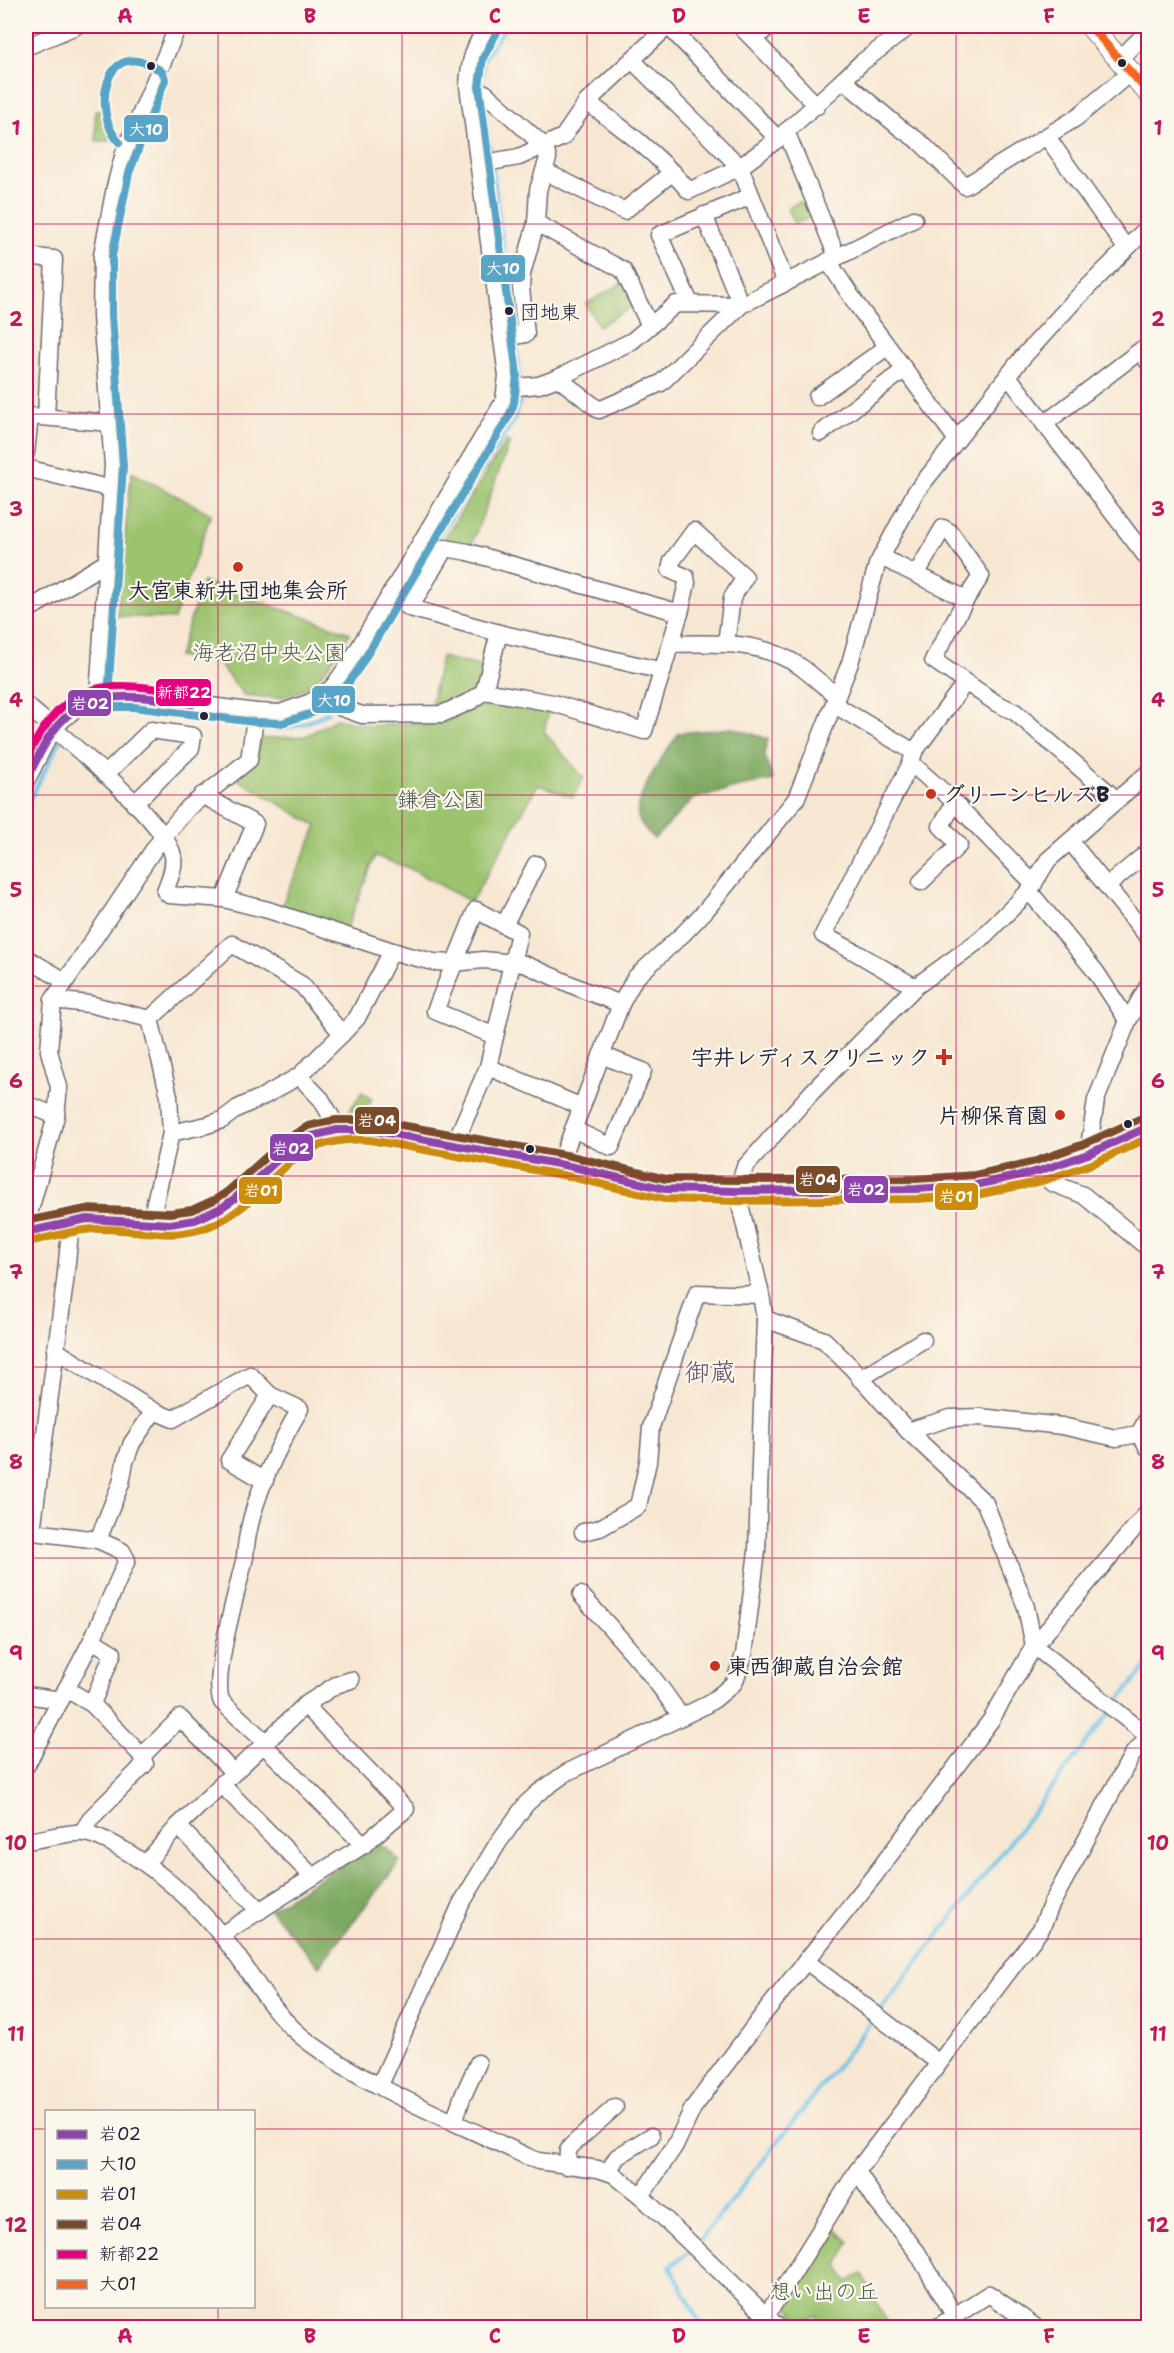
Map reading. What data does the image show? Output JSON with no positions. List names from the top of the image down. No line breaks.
{"districts":["御蔵"],"parks":["海老沼中央公園","鎌倉公園","想い出の丘"],"places":{"other":["団地東","大宮東新井団地集会所","グリーンヒルズB","片柳保育園","東西御蔵自治会館"],"health":["宇井レディスクリニック"]},"lines":["transit line 大01","transit line 大10","transit line 新都22","transit line 岩02","transit line 岩04","transit line 岩01"],"legend":["岩02","大10","岩01","岩04","新都22","大01"],"grid":{"columns":["A","B","C","D","E","F"],"rows":["1","2","3","4","5","6","7","8","9","10","11","12"]}}
